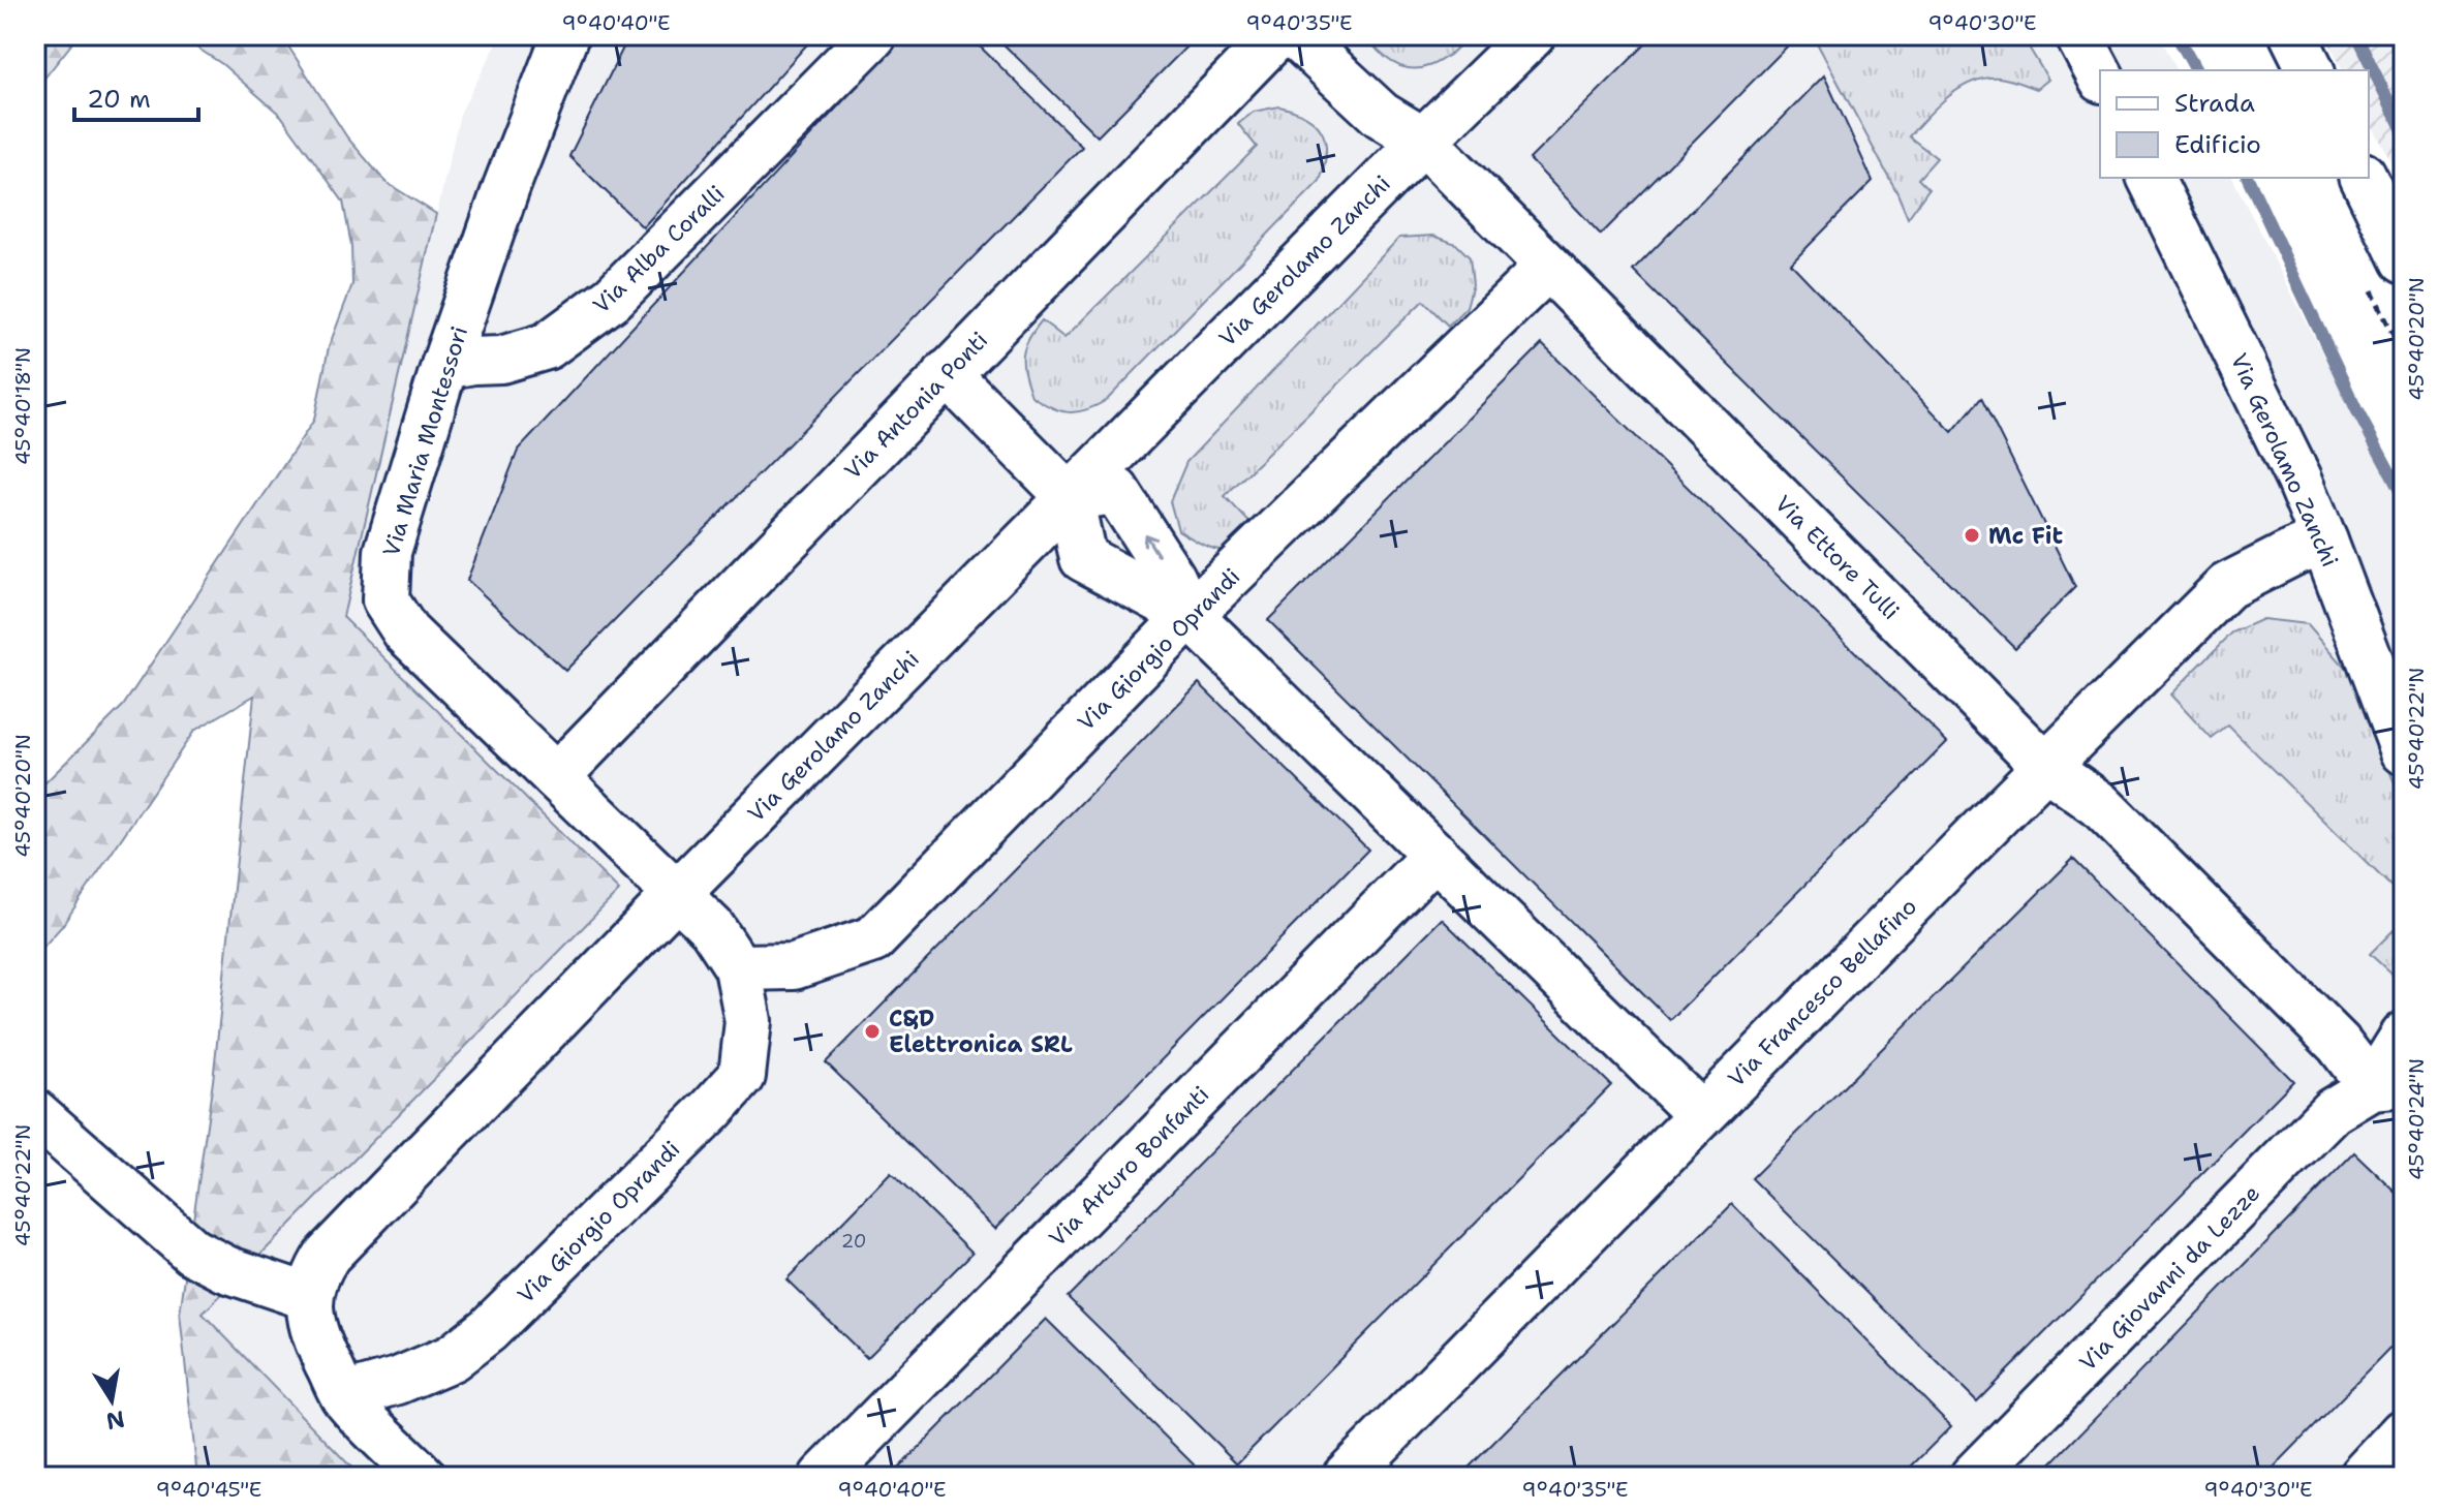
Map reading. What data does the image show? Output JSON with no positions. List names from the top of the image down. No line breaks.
{"streets":{"street":["Via Alba Coralli","Via Gerolamo Zanchi","Via Antonia Ponti","Via Maria Montessori","Via Ettore Tulli","Via Giorgio Oprandi","Via Francesco Bellafino","Via Arturo Bonfanti","Via Giovanni da Lezze"]},"crossings":[["Via Alba Coralli","Via Maria Montessori"],["Via Gerolamo Zanchi","Via Maria Montessori"],["Via Gerolamo Zanchi","Via Ettore Tulli"],["Via Gerolamo Zanchi","Via Giorgio Oprandi"],["Via Gerolamo Zanchi","Via Francesco Bellafino"],["Via Antonia Ponti","Via Maria Montessori"],["Via Maria Montessori","Via Giorgio Oprandi"],["Via Ettore Tulli","Via Giorgio Oprandi"],["Via Ettore Tulli","Via Francesco Bellafino"],["Via Ettore Tulli","Via Giovanni da Lezze"]],"places":["Mc Fit","C&D Elettronica SRL"],"house_numbers":["20"],"legend":["Strada","Edificio"],"scale_bar":"20 m","north":"bottom","coordinates":["9°40'40\"E","9°40'35\"E","9°40'30\"E","45°40'20\"N","45°40'18\"N","45°40'22\"N","45°40'24\"N","9°40'45\"E"]}
